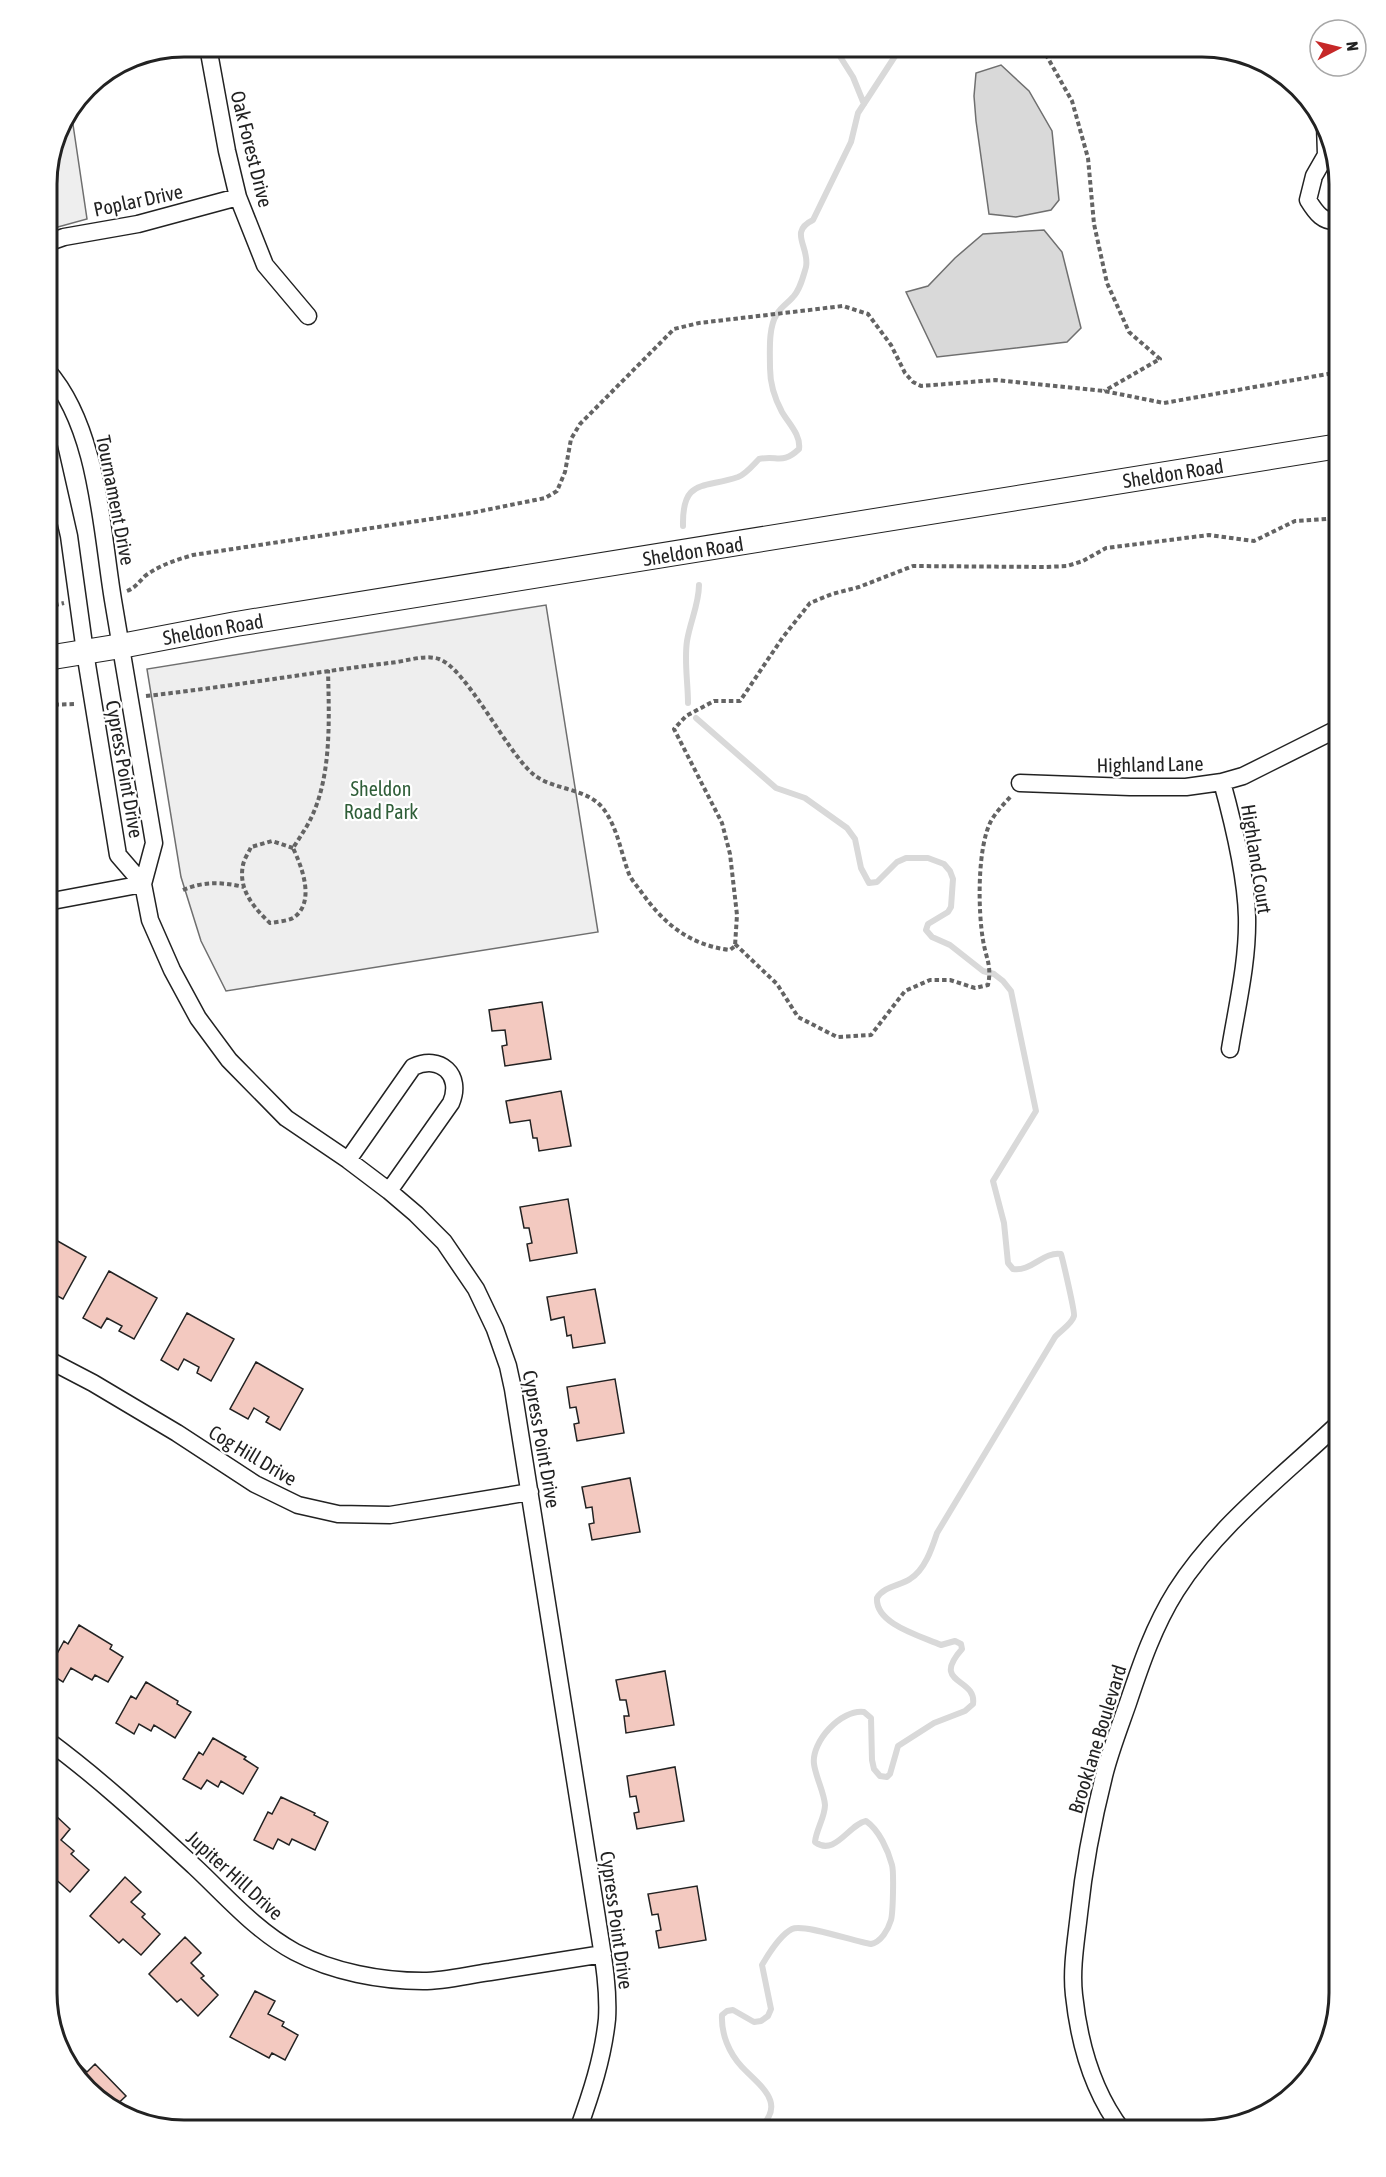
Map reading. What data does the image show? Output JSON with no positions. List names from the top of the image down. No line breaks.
{"streets":{"main road":["Sheldon Road"],"street":["Oak Forest Drive","Poplar Drive","Tournament Drive","Highland Lane","Cypress Point Drive","Highland Court","Cog Hill Drive","Brooklane Boulevard","Jupiter Hill Drive"]},"crossings":[["Oak Forest Drive","Poplar Drive"],["Sheldon Road","Tournament Drive"],["Sheldon Road","Cypress Point Drive"],["Tournament Drive","Cypress Point Drive"],["Highland Lane","Highland Court"],["Cypress Point Drive","Cog Hill Drive"],["Cypress Point Drive","Jupiter Hill Drive"]],"parks":["Sheldon Road Park"],"north":"right"}
